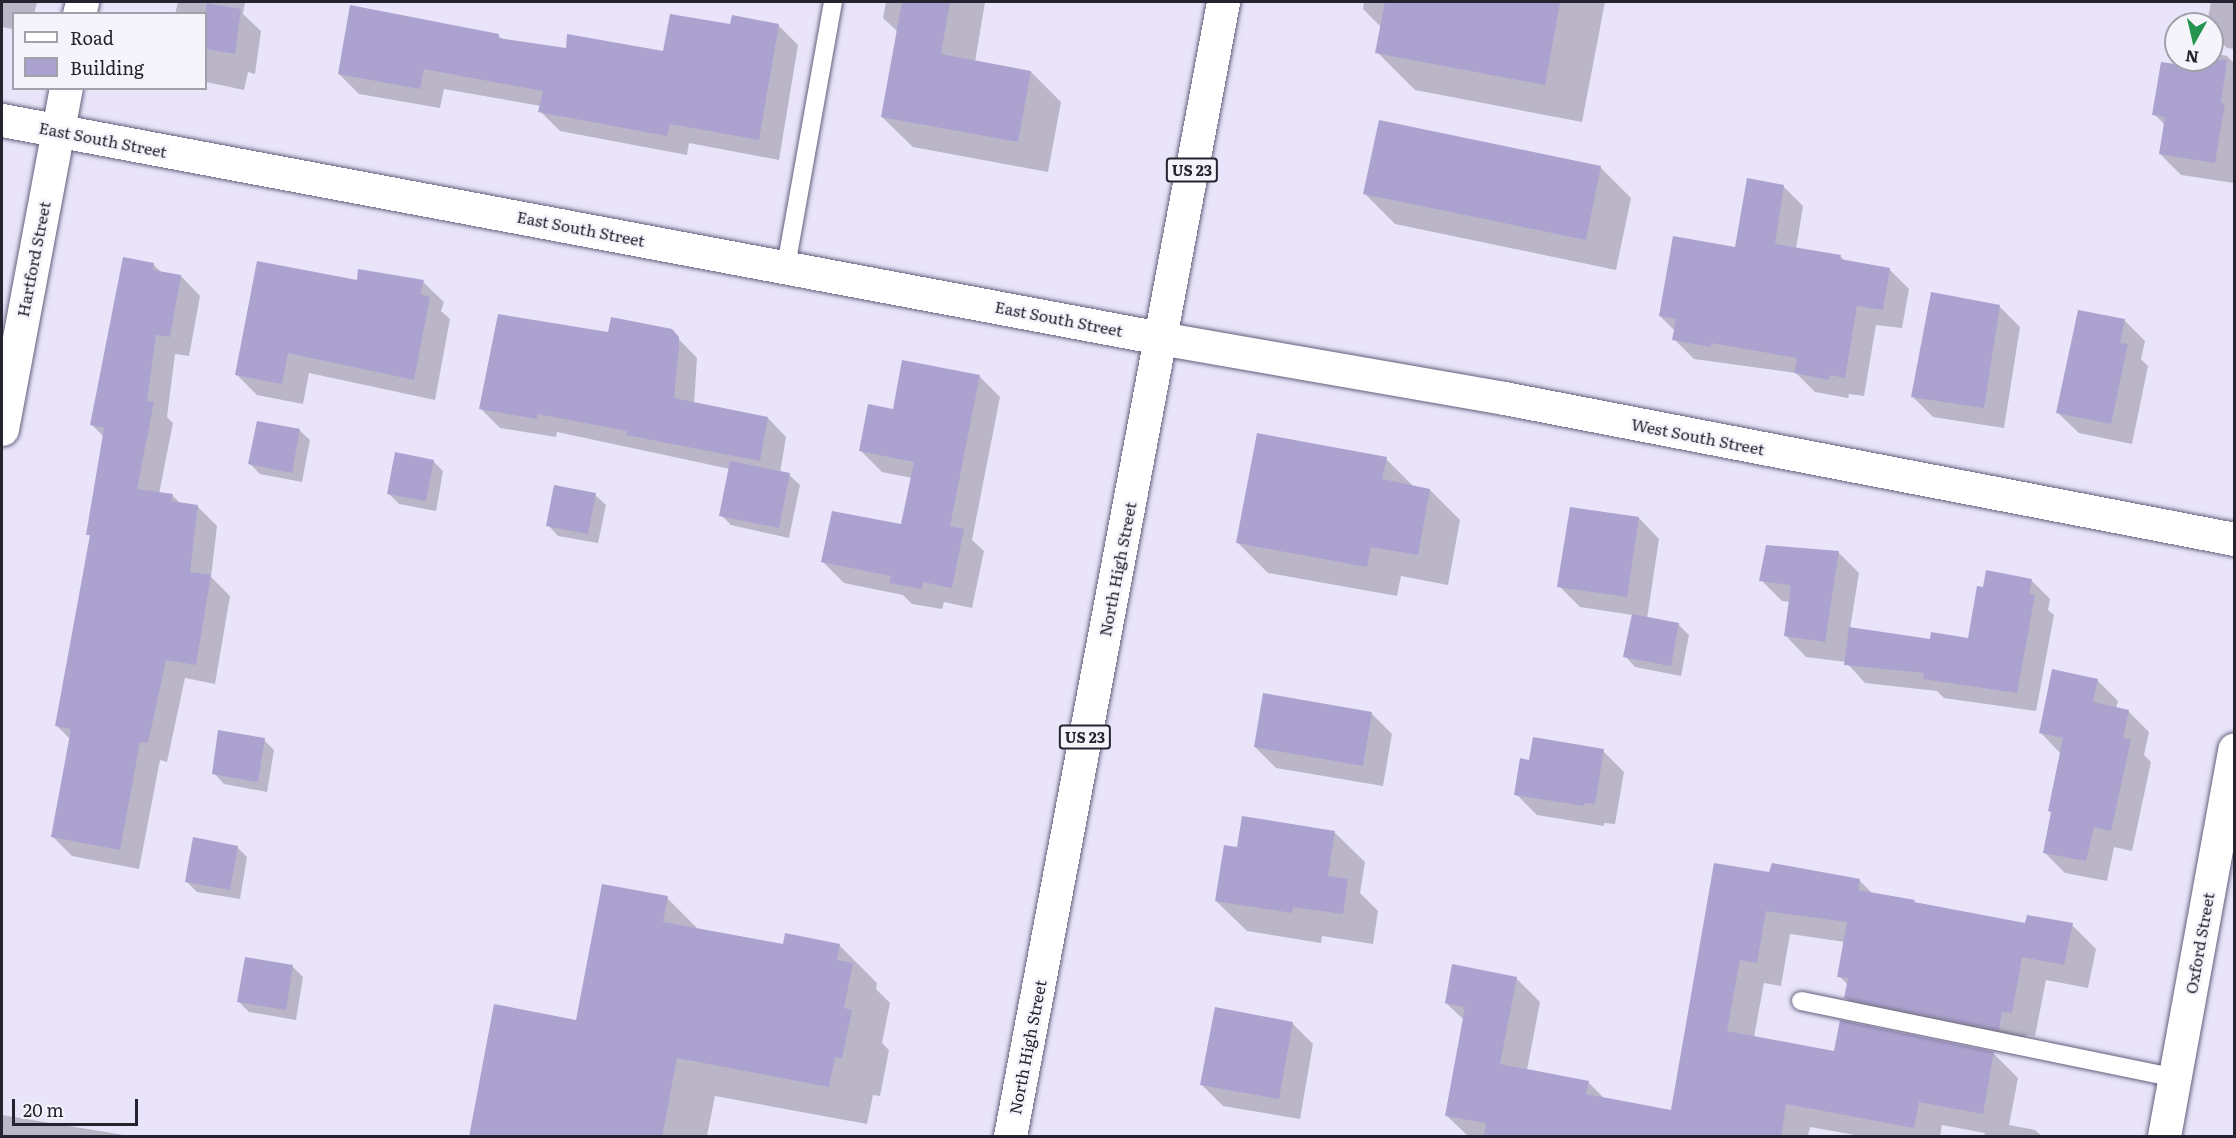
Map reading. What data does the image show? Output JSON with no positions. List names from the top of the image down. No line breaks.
{"streets":{"street":["East South Street","US 23","Hartford Street","West South Street","North High Street","Oxford Street"]},"crossings":[["East South Street","Hartford Street"],["East South Street","West South Street"],["East South Street","North High Street"],["West South Street","North High Street"]],"legend":["Road","Building"],"scale_bar":"20 m","north":"bottom"}
